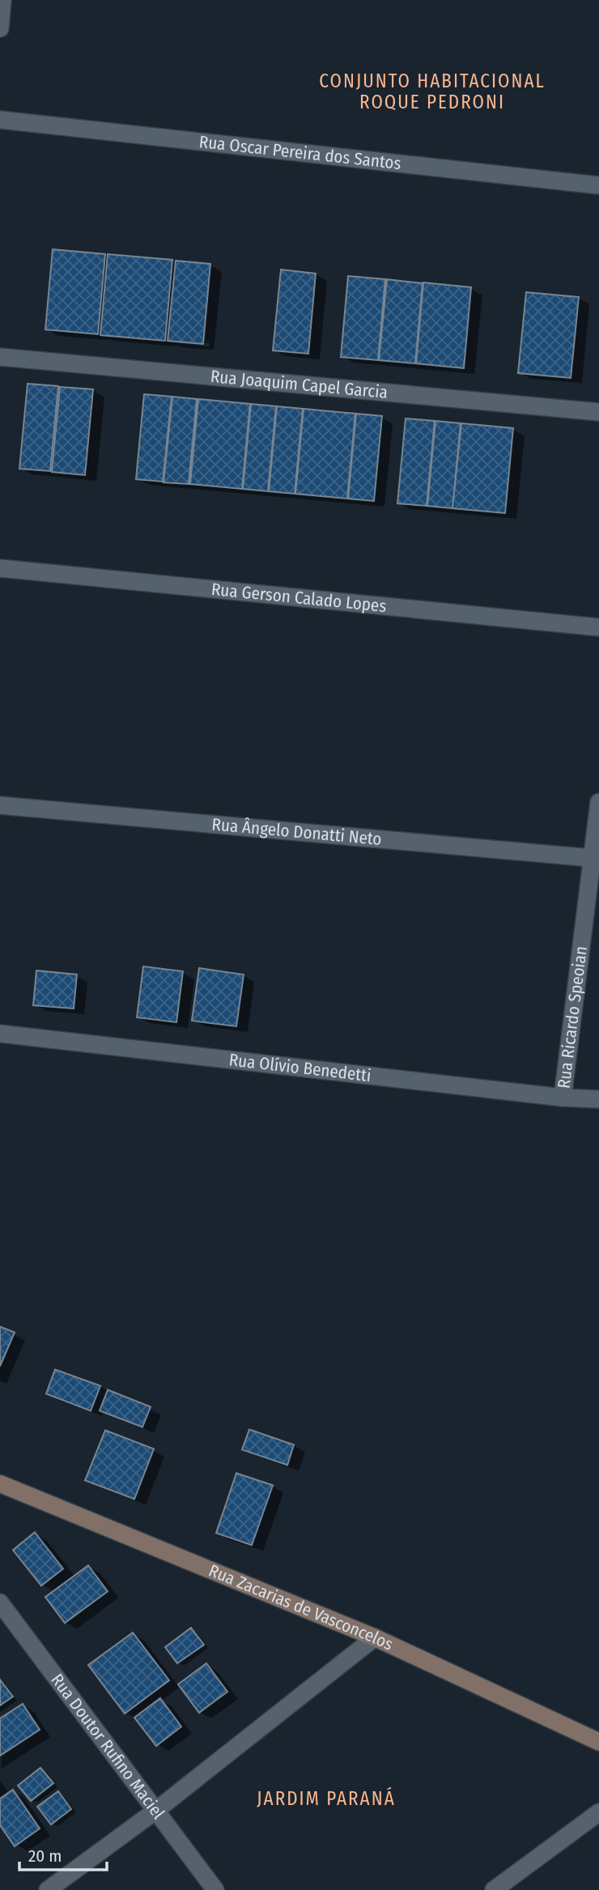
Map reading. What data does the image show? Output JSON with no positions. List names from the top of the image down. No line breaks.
{"streets":{"street":["Rua Oscar Pereira dos Santos","Rua Joaquim Capel Garcia","Rua Gerson Calado Lopes","Rua Ângelo Donatti Neto","Rua Ricardo Speoian","Rua Olívio Benedetti","Rua Zacarias de Vasconcelos","Rua Doutor Rufino Maciel"]},"crossings":[["Rua Ângelo Donatti Neto","Rua Ricardo Speoian"],["Rua Ricardo Speoian","Rua Olívio Benedetti"]],"districts":["CONJUNTO HABITACIONAL ROQUE PEDRONI","JARDIM PARANÁ"],"scale_bar":"20 m"}
